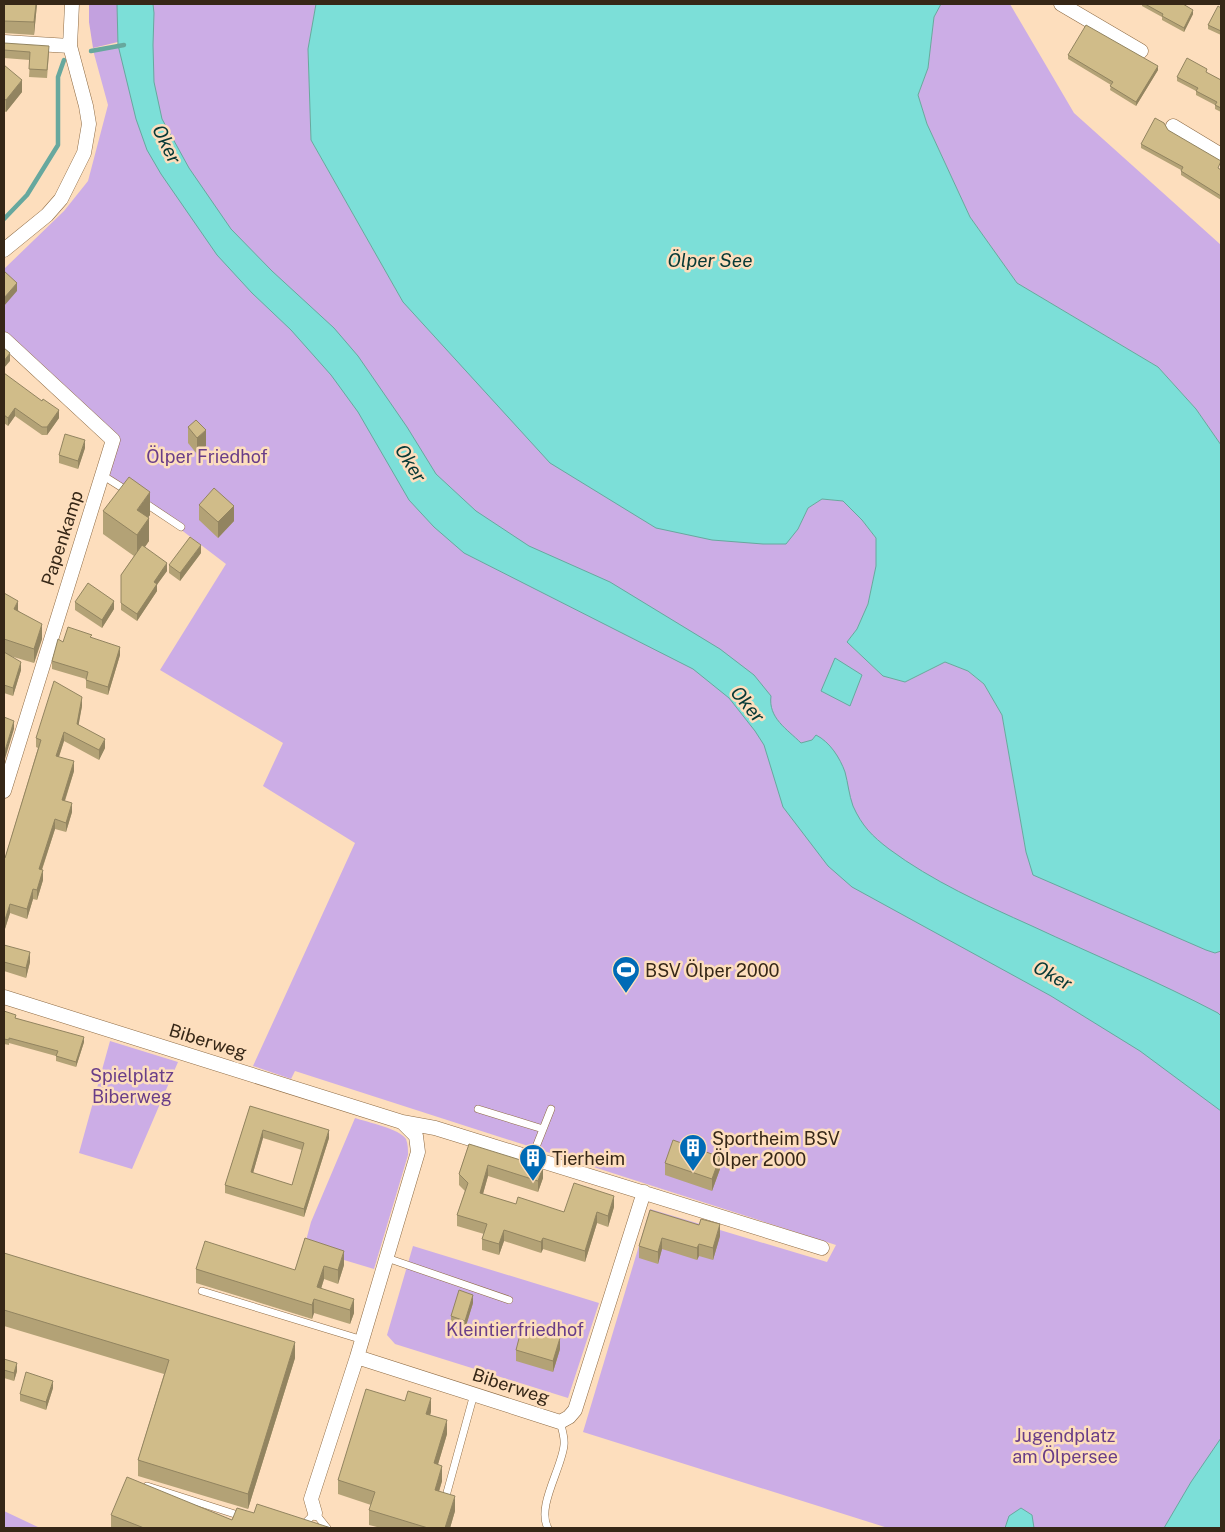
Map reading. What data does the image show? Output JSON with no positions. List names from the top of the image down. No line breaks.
{"streets":{"street":["Papenkamp","Biberweg"]},"water":["Oker","Ölper See"],"parks":["Ölper Friedhof","Spielplatz Biberweg","Kleintierfriedhof","Jugendplatz am Ölpersee"],"places":{"sports":["BSV Ölper 2000"],"building":["Sportheim BSV Ölper 2000","Tierheim"]}}
